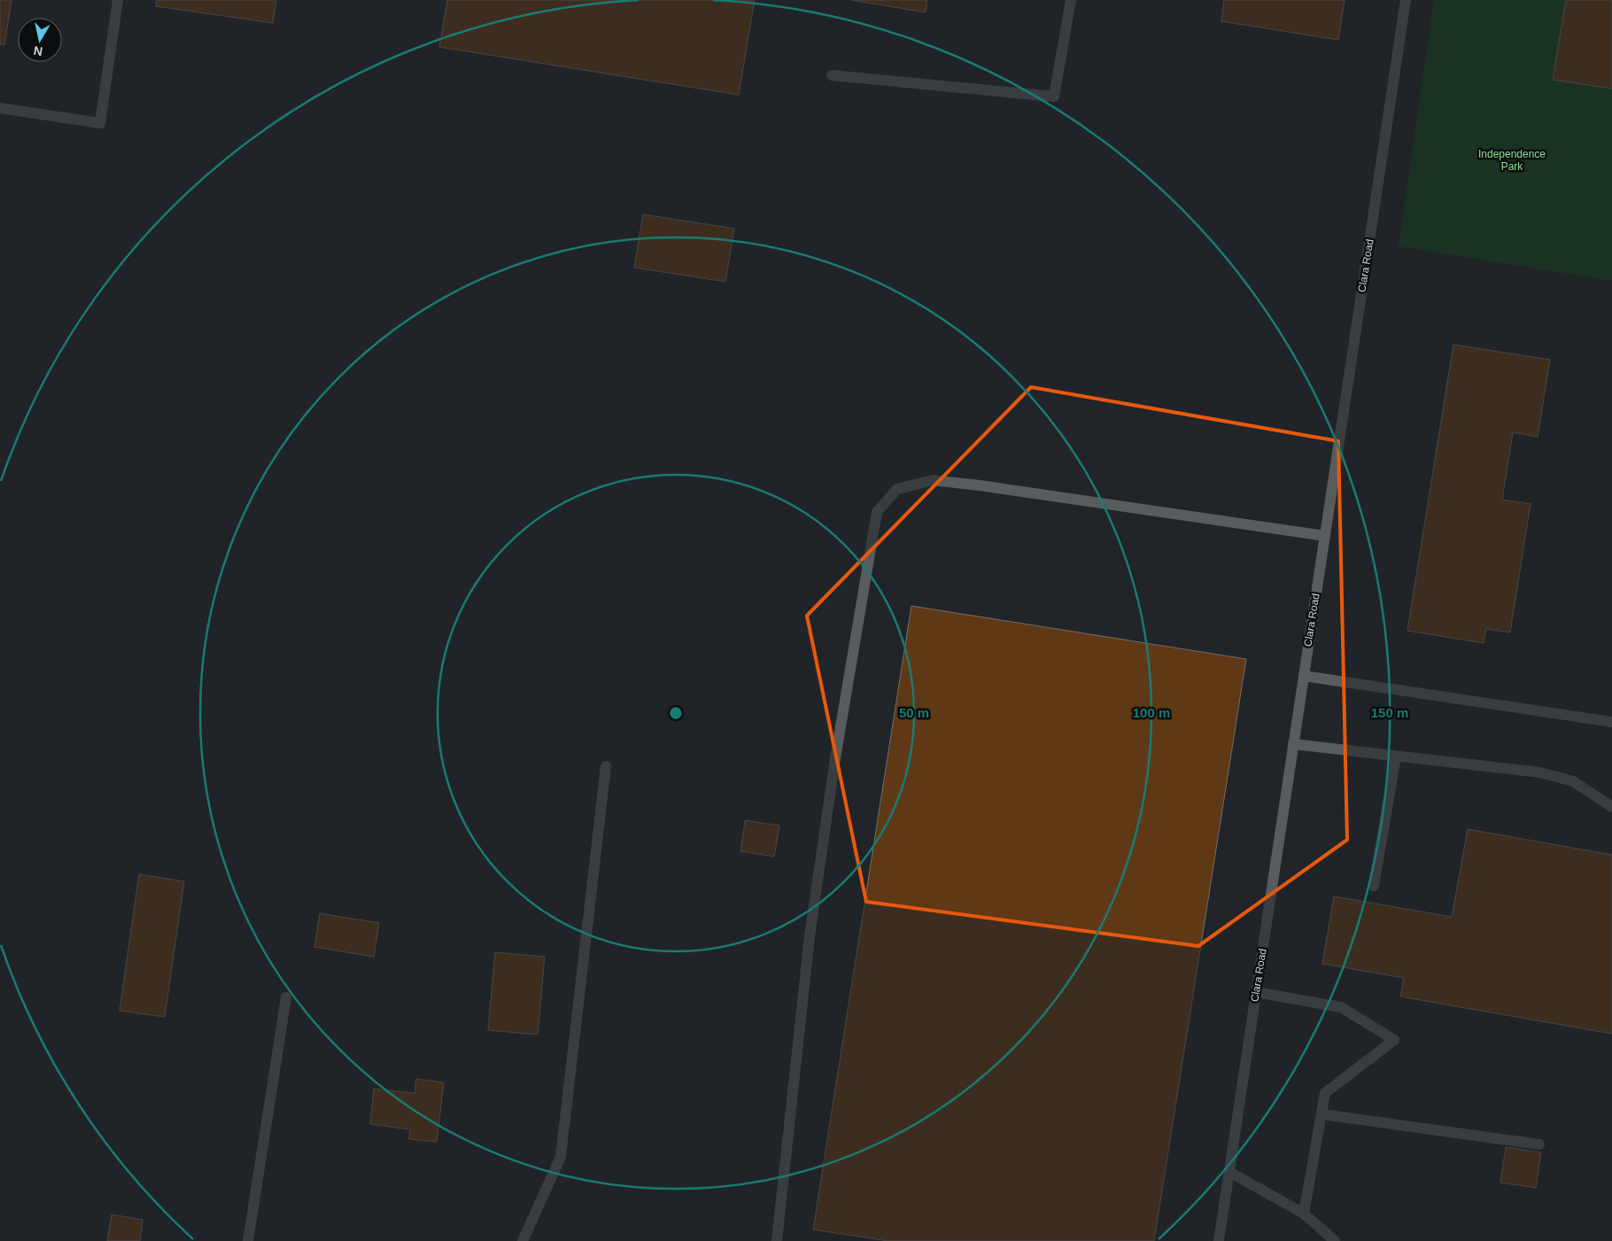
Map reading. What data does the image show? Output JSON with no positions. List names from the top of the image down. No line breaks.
{"streets":{"street":["Clara Road"]},"parks":["Independence Park"],"north":"bottom","rings":["50 m","100 m","150 m"]}
